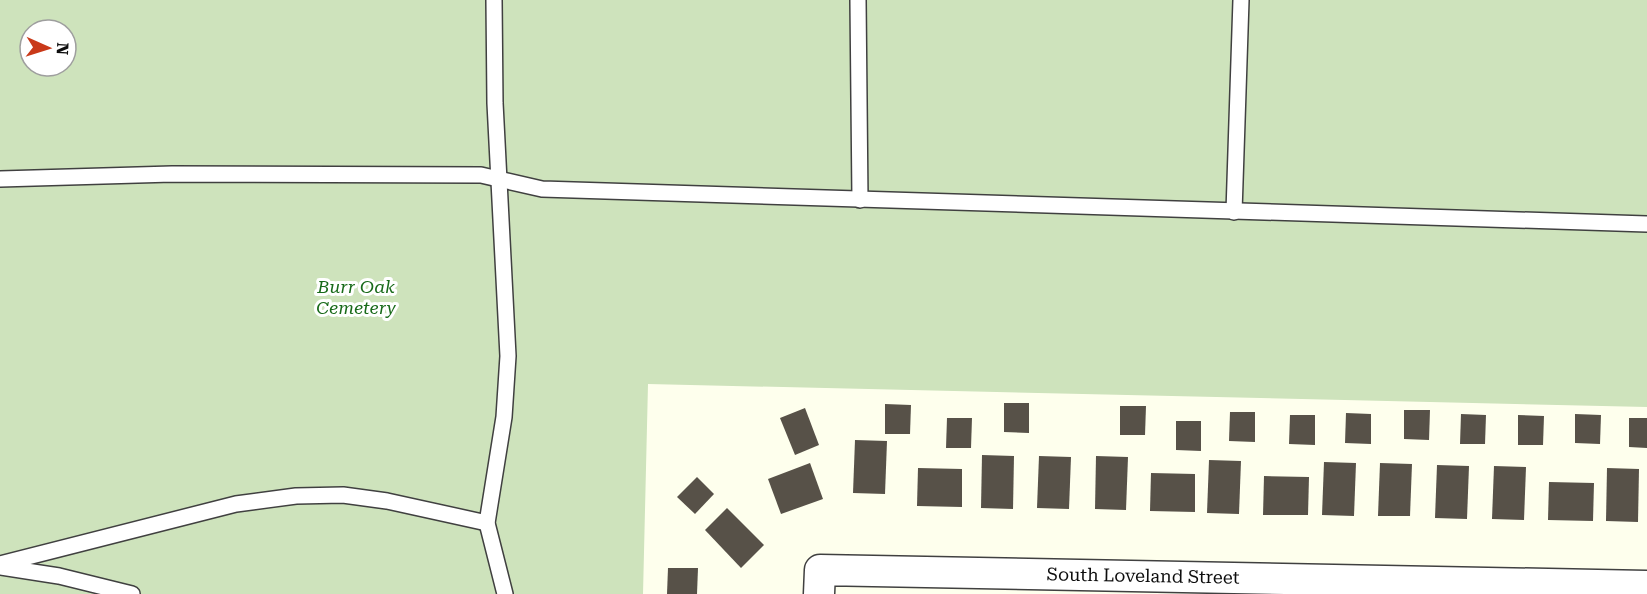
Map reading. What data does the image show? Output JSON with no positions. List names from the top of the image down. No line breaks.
{"streets":{"street":["South Loveland Street"]},"parks":["Burr Oak Cemetery"],"north":"right"}
